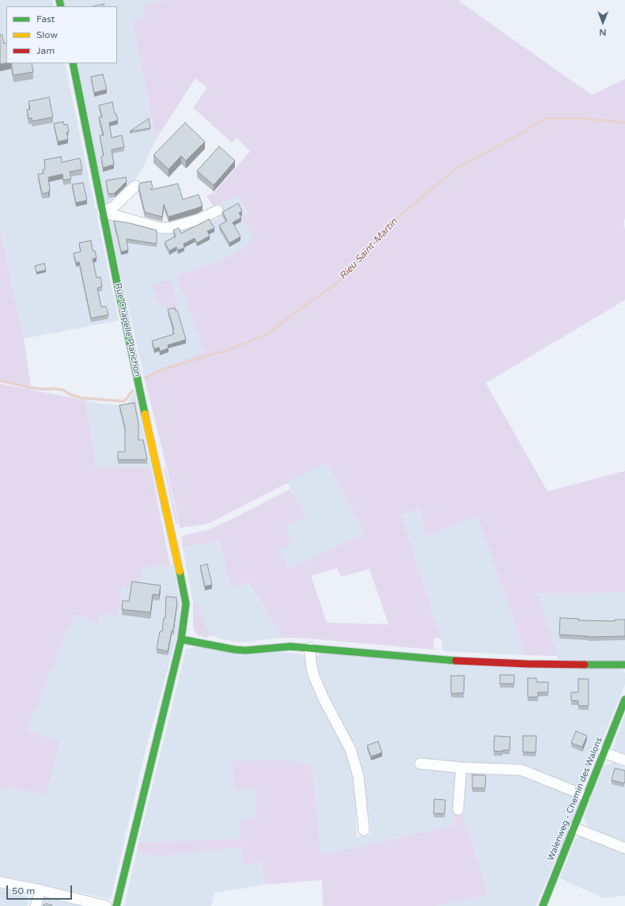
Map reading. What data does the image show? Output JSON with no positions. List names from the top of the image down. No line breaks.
{"streets":{"street":["Rue Chapelle Planchon","Walenweg - Chemin des Walons"]},"water":["Rieu Saint-Martin"],"legend":["Fast","Slow","Jam"],"scale_bar":"50 m","north":"bottom"}
